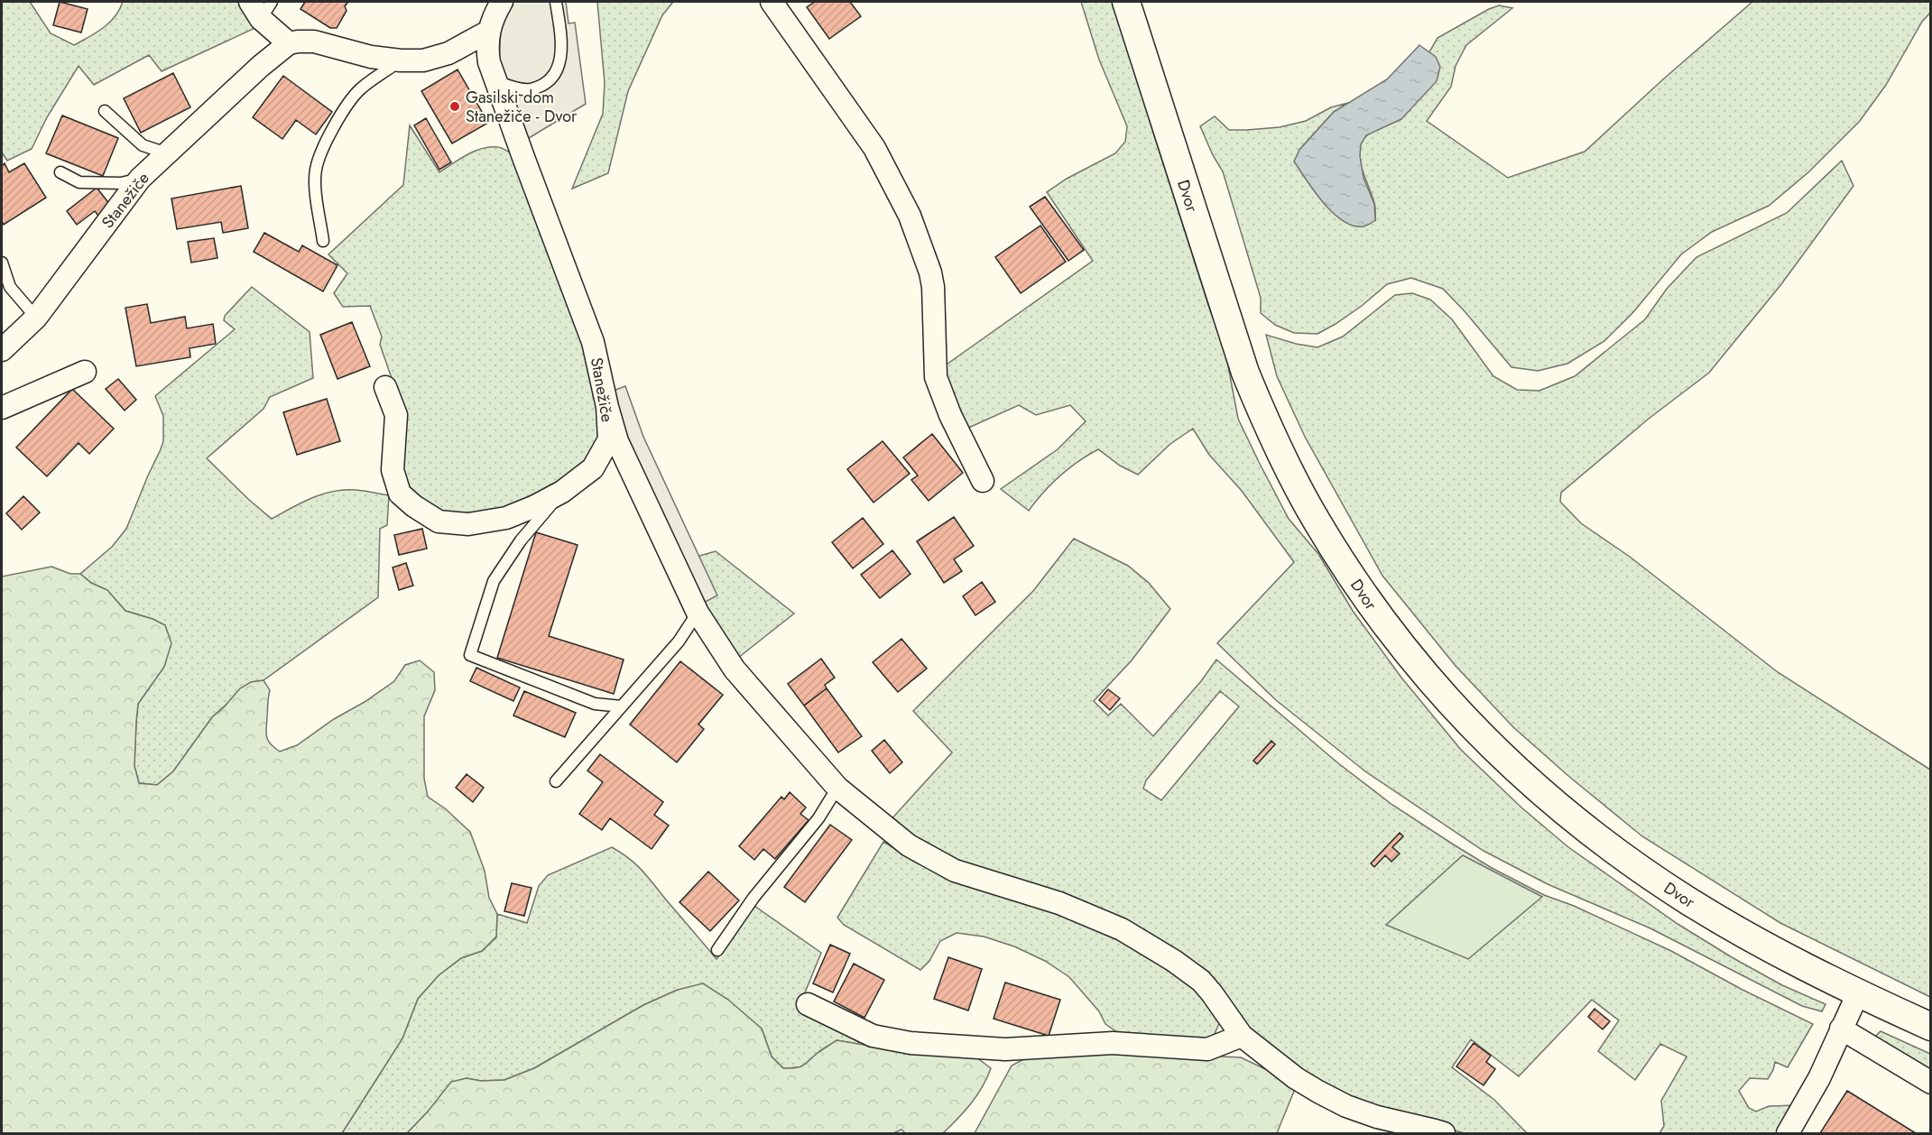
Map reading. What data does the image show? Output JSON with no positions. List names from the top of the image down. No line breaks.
{"streets":{"street":["Dvor","Stanežiče"]},"places":["Gasilski dom Stanežiče - Dvor"]}
